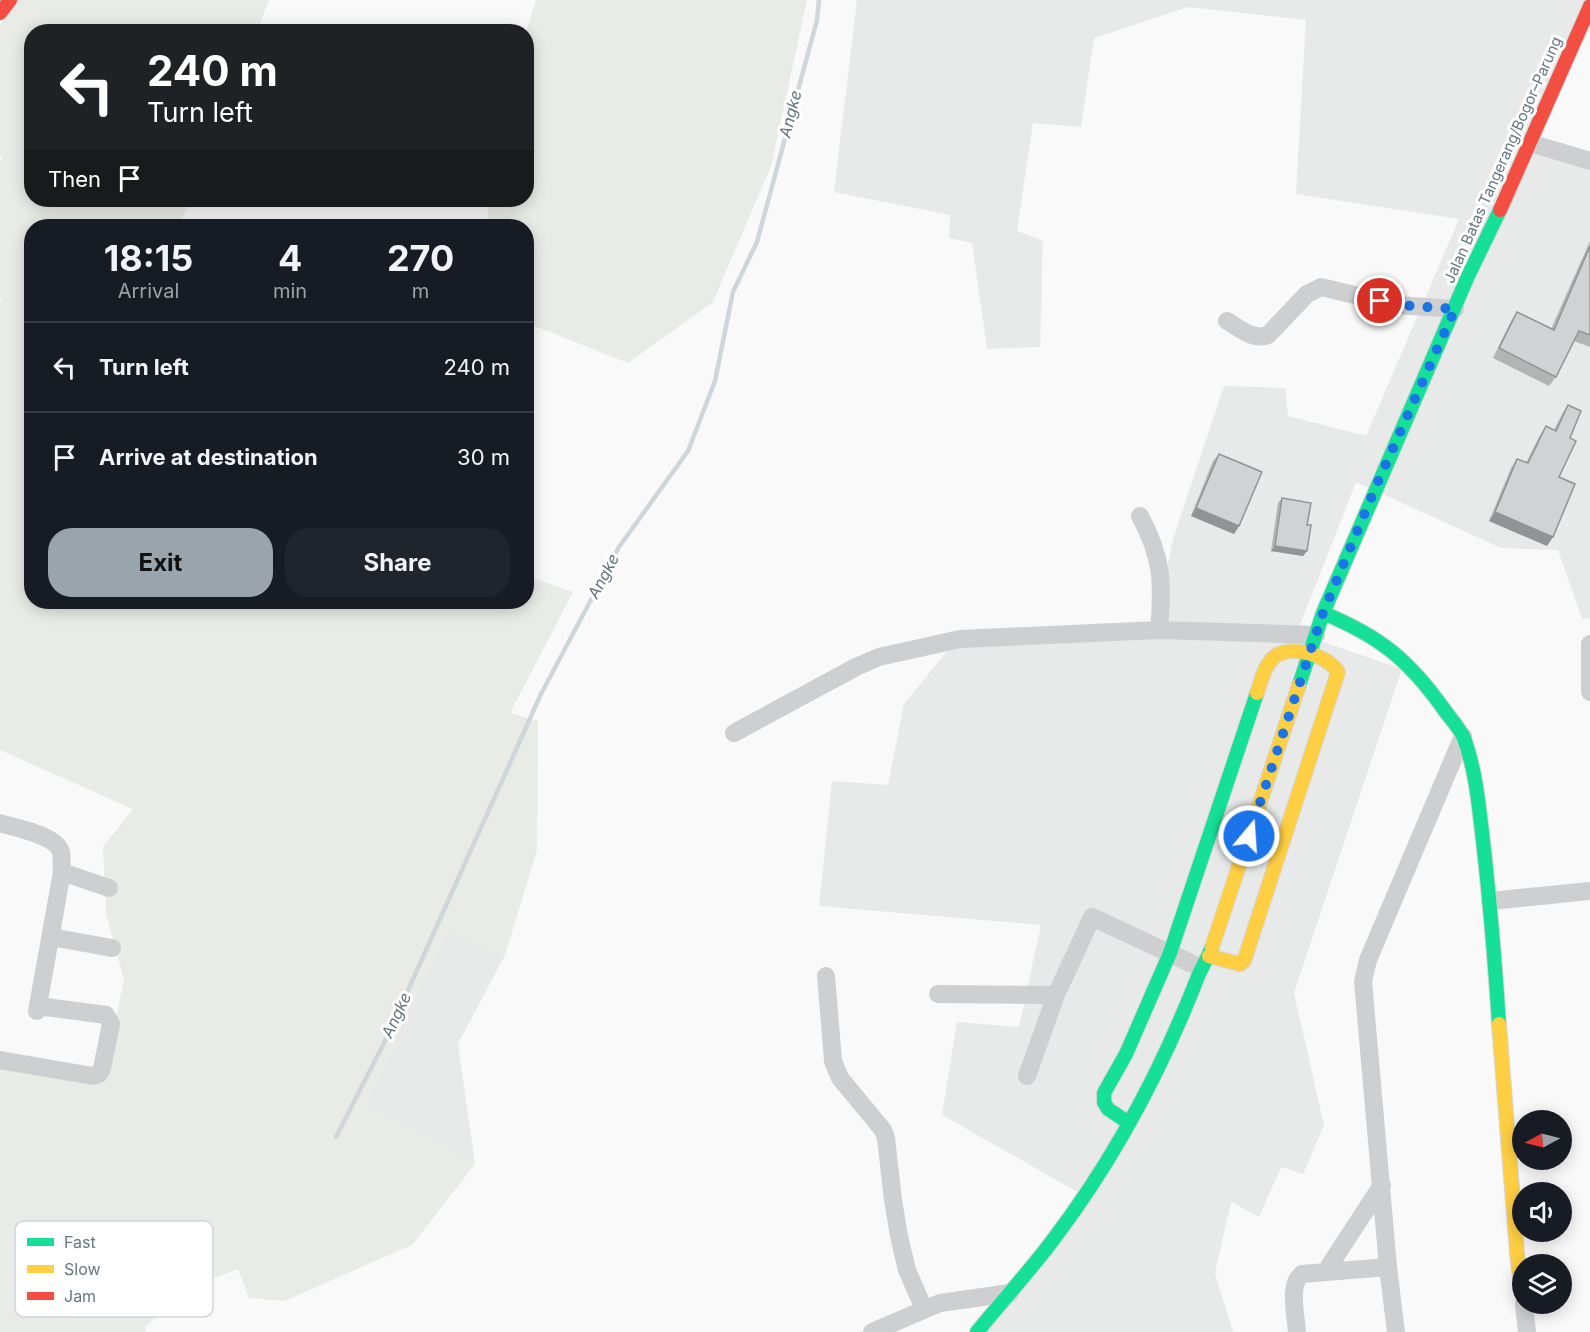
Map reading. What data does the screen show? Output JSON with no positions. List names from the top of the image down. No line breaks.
{"streets":{"street":["Jalan Batas Tangerang/Bogor–Parung"]},"water":["Angke"],"legend":["Fast","Slow","Jam"],"north":"left","page":{"turn":["240 m","Turn left"],"then":"Then","eta":["18:15","Arrival","4","min","270","m"],"list":[{"name":"Turn left","value":"240 m"},{"name":"Arrive at destination","value":"30 m"}],"buttons":["Exit","Share"]}}
